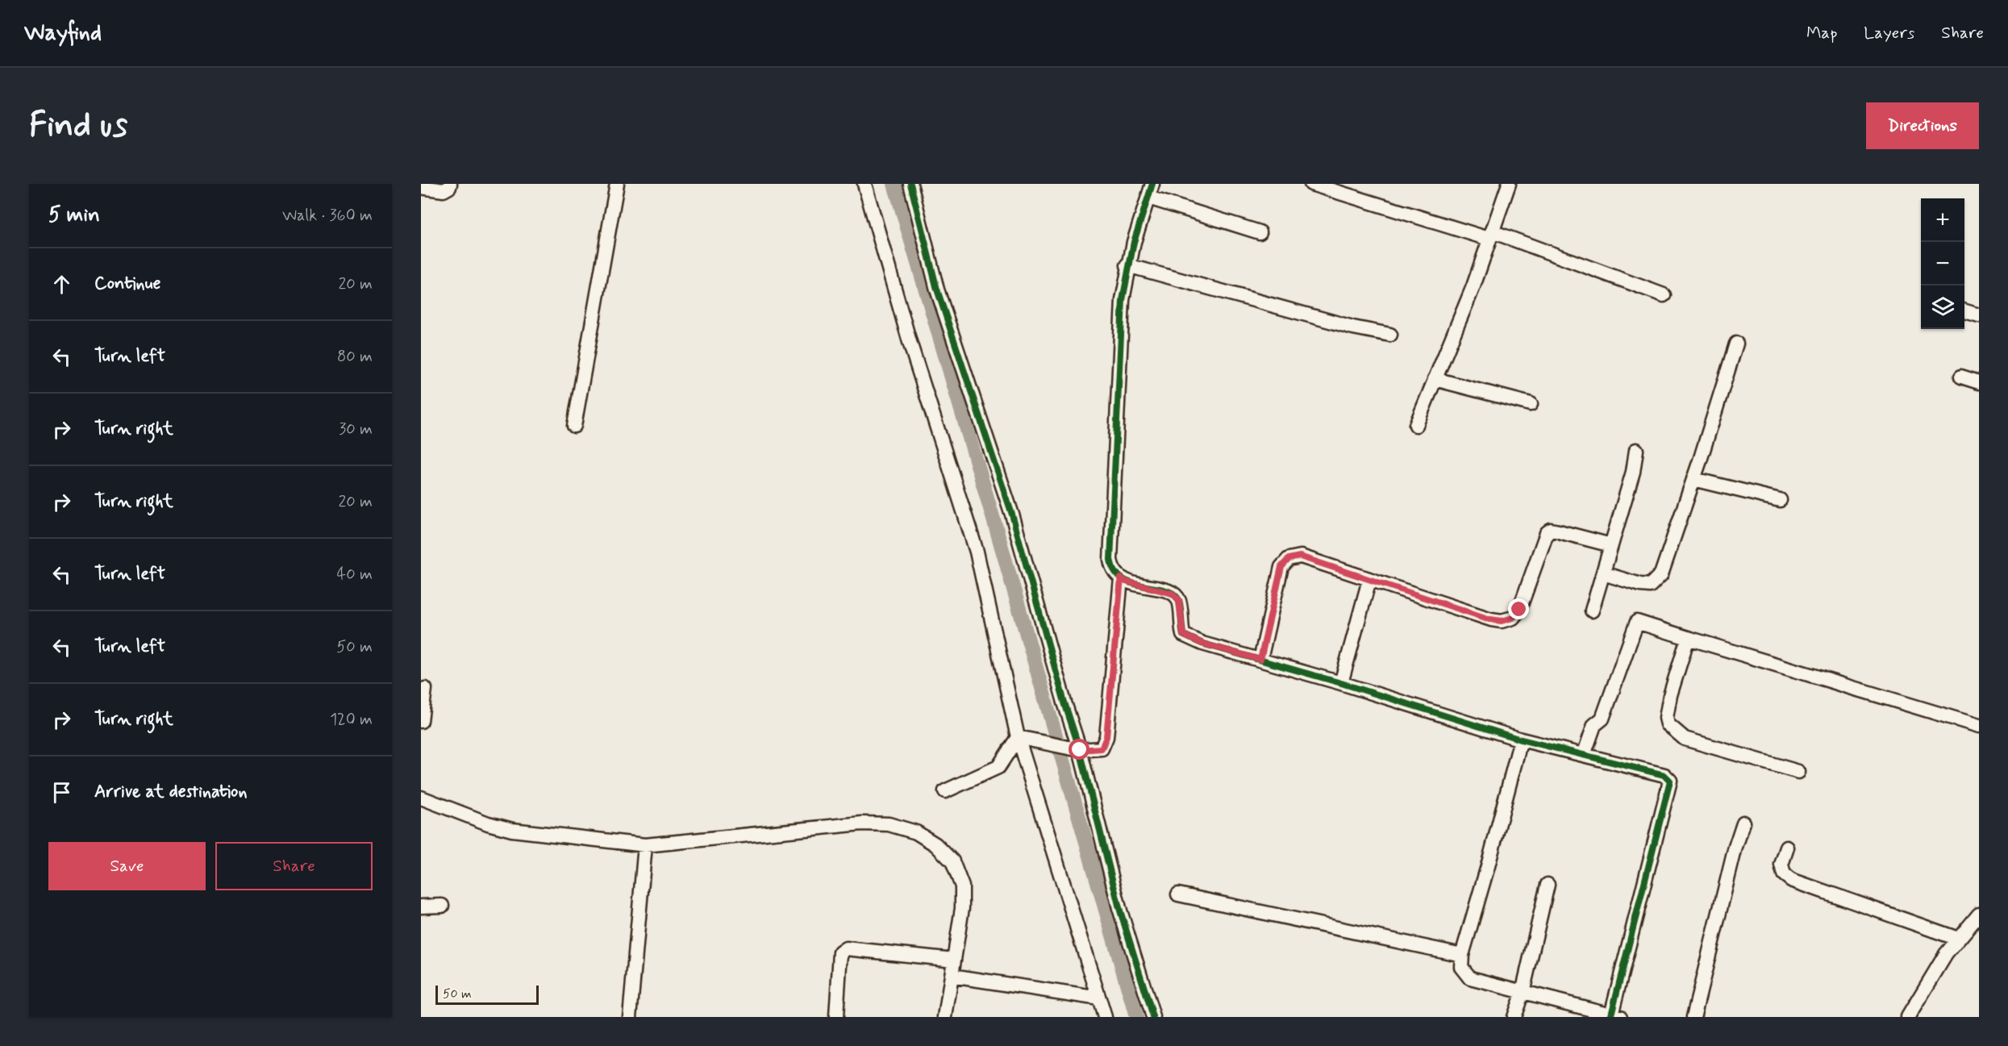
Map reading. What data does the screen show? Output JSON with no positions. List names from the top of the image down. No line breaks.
{"scale_bar":"50 m","page":{"header":"Wayfind","nav":["Map","Layers","Share"],"buttons":["Directions",["Save","Share"]],"title":"Find us","heading":["5 min","Walk · 360 m"],"map_buttons":["+","−"],"list":[["Continue","20 m"],["Turn left","80 m"],["Turn right","30 m"],["Turn right","20 m"],["Turn left","40 m"],["Turn left","50 m"],["Turn right","120 m"],"Arrive at destination"],"scale":"50 m"}}
